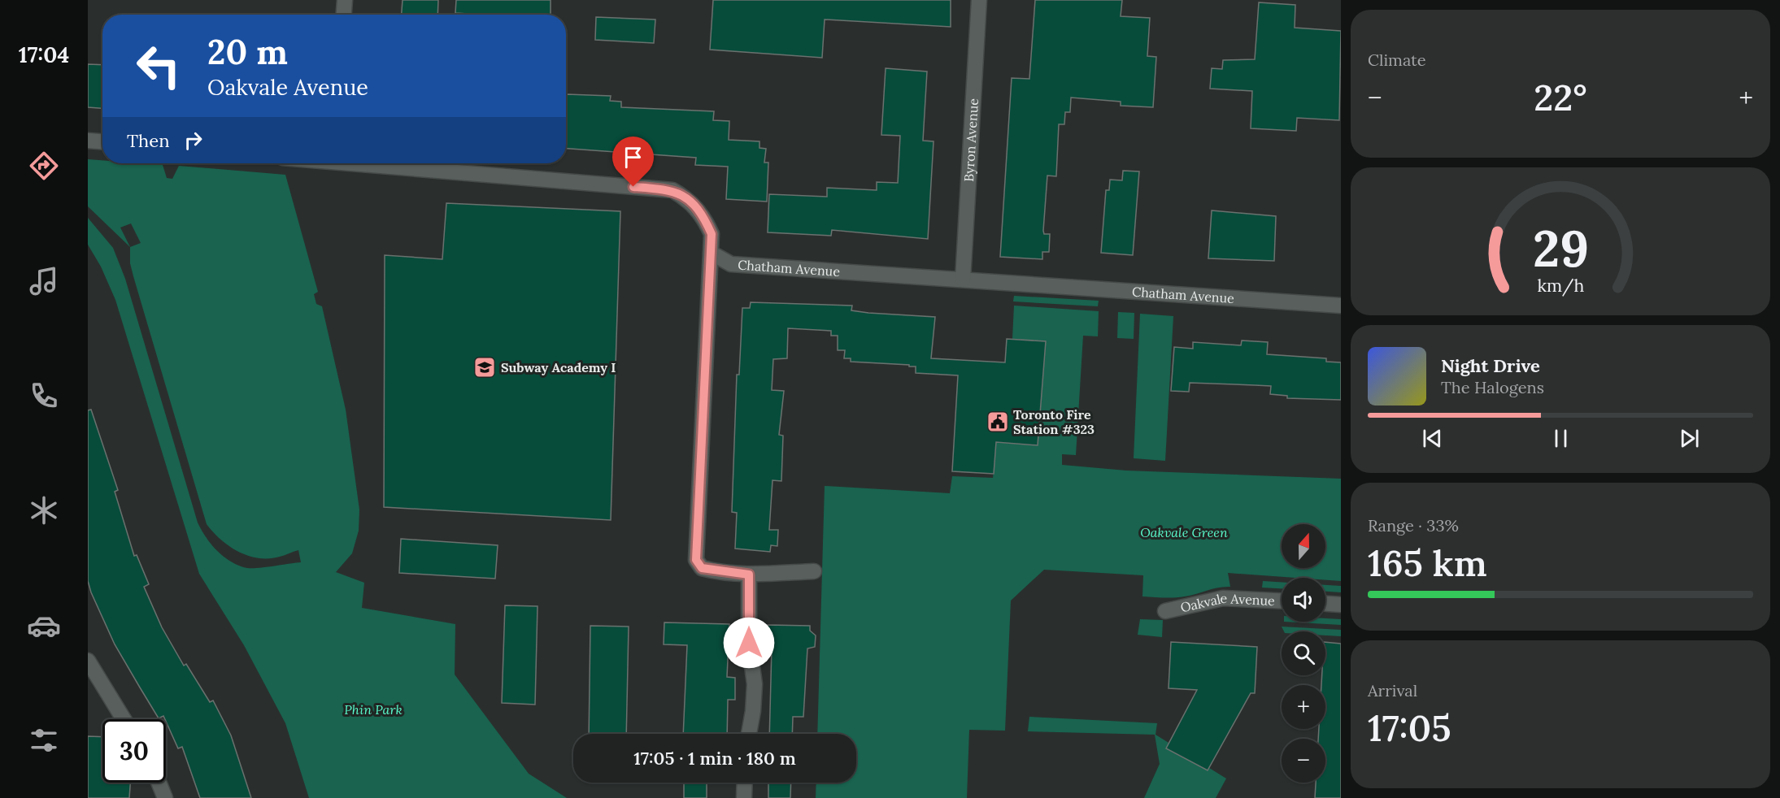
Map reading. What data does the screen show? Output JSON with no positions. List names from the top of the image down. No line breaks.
{"streets":{"street":["Byron Avenue","Chatham Avenue","Oakvale Avenue"]},"crossings":[["Byron Avenue","Chatham Avenue"]],"parks":["Oakvale Green","Phin Park"],"places":{"school or university":["Subway Academy I"],"public building":["Toronto Fire Station #323"]},"north":"top","page":{"tabs":"17:04","tile":["Climate",["Range · 33%","165 km"],["Arrival","17:05"]],"turn":["20 m","Oakvale Avenue"],"heat":["−","22°","+"],"then":"Then","song":["Night Drive","The Halogens"],"map_buttons":["+","−"],"limit":"30","trip":"17:05 · 1 min · 180 m","gauge":["29","km/h"]}}
